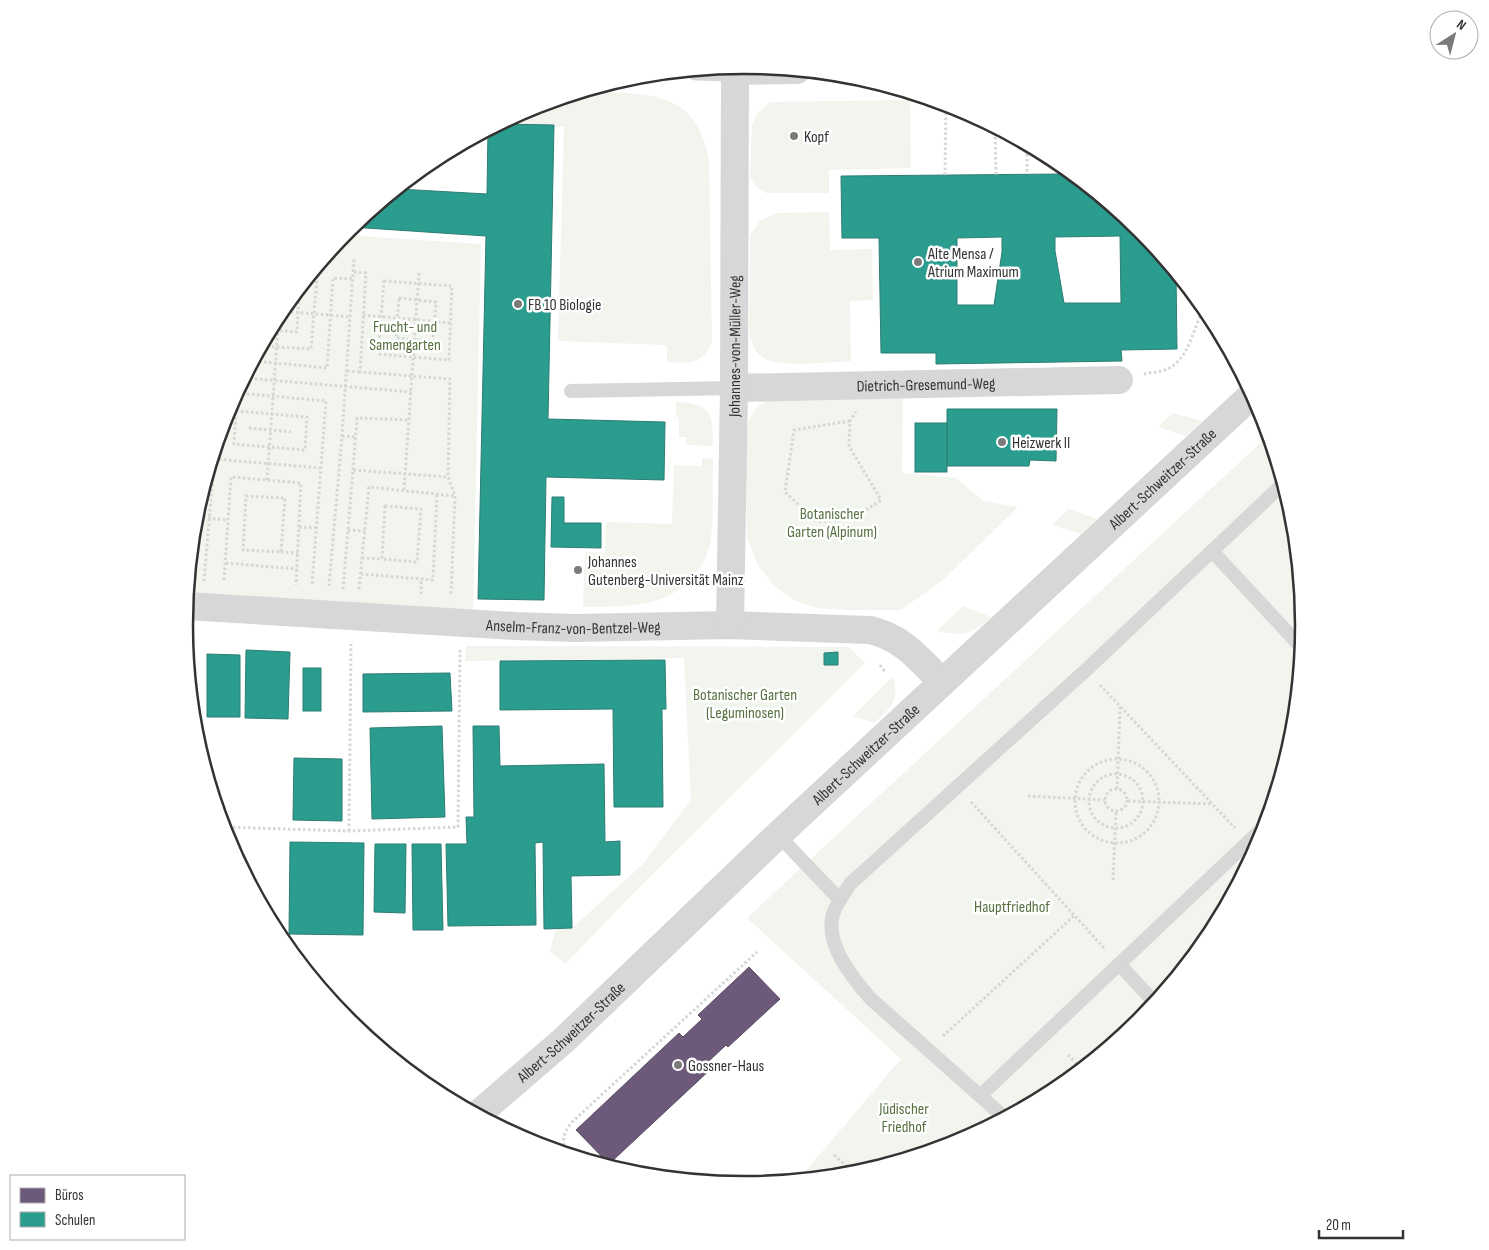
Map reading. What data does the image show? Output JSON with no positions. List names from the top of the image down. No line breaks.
{"streets":{"street":["Johannes-von-Müller-Weg","Dietrich-Gresemund-Weg","Albert-Schweitzer-Straße","Anselm-Franz-von-Bentzel-Weg"]},"crossings":[["Johannes-von-Müller-Weg","Dietrich-Gresemund-Weg"],["Johannes-von-Müller-Weg","Anselm-Franz-von-Bentzel-Weg"],["Albert-Schweitzer-Straße","Anselm-Franz-von-Bentzel-Weg"]],"parks":["Frucht- und Samengarten","Botanischer Garten (Alpinum)","Botanischer Garten (Leguminosen)","Hauptfriedhof","Jüdischer Friedhof"],"places":["Kopf","Alte Mensa / Atrium Maximum","FB 10 Biologie","Heizwerk II","Johannes Gutenberg-Universität Mainz","Gossner-Haus"],"legend":["Büros","Schulen"],"scale_bar":"20 m","north":"top right"}
